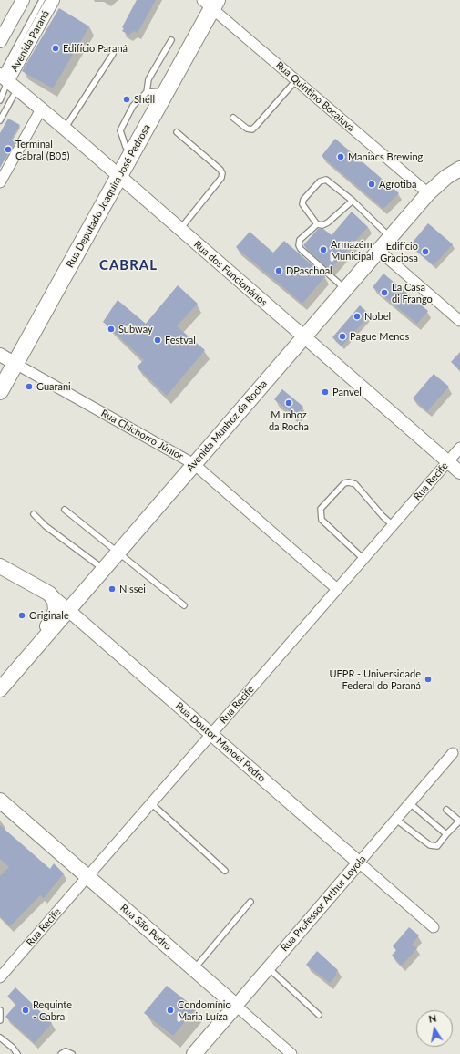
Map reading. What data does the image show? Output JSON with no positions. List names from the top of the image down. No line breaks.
{"streets":{"main road":["Rua Deputado Joaquim José Pedrosa","Avenida Munhoz da Rocha","Rua Doutor Manoel Pedro","Rua Professor Arthur Loyola","Rua São Pedro"],"street":["Avenida Paraná","Rua Quintino Bocaiúva","Rua dos Funcionários","Rua Chichorro Júnior","Rua Recife"]},"crossings":[["Avenida Paraná","Rua dos Funcionários"],["Rua Quintino Bocaiúva","Rua Deputado Joaquim José Pedrosa"],["Rua Quintino Bocaiúva","Avenida Munhoz da Rocha"],["Rua Deputado Joaquim José Pedrosa","Rua dos Funcionários"],["Rua Deputado Joaquim José Pedrosa","Rua Chichorro Júnior"],["Rua dos Funcionários","Avenida Munhoz da Rocha"],["Rua dos Funcionários","Rua Recife"],["Avenida Munhoz da Rocha","Rua Chichorro Júnior"],["Avenida Munhoz da Rocha","Rua Doutor Manoel Pedro"],["Rua Chichorro Júnior","Rua Recife"],["Rua Recife","Rua Doutor Manoel Pedro"],["Rua Recife","Rua São Pedro"],["Rua Doutor Manoel Pedro","Rua Professor Arthur Loyola"],["Rua Professor Arthur Loyola","Rua São Pedro"]],"districts":["CABRAL"],"places":["Edifício Paraná","Shell","Terminal Cabral (B05)","Maniacs Brewing","Agrotiba","Armazém Municipal","Edifício Graciosa","DPaschoal","La Casa di Frango","Nobel","Subway","Pague Menos","Festval","Guarani","Panvel","Munhoz da Rocha","Nissei","Originale","UFPR - Universidade Federal do Paraná","Requinte - Cabral","Condomínio Maria Luíza"],"north":"top"}
